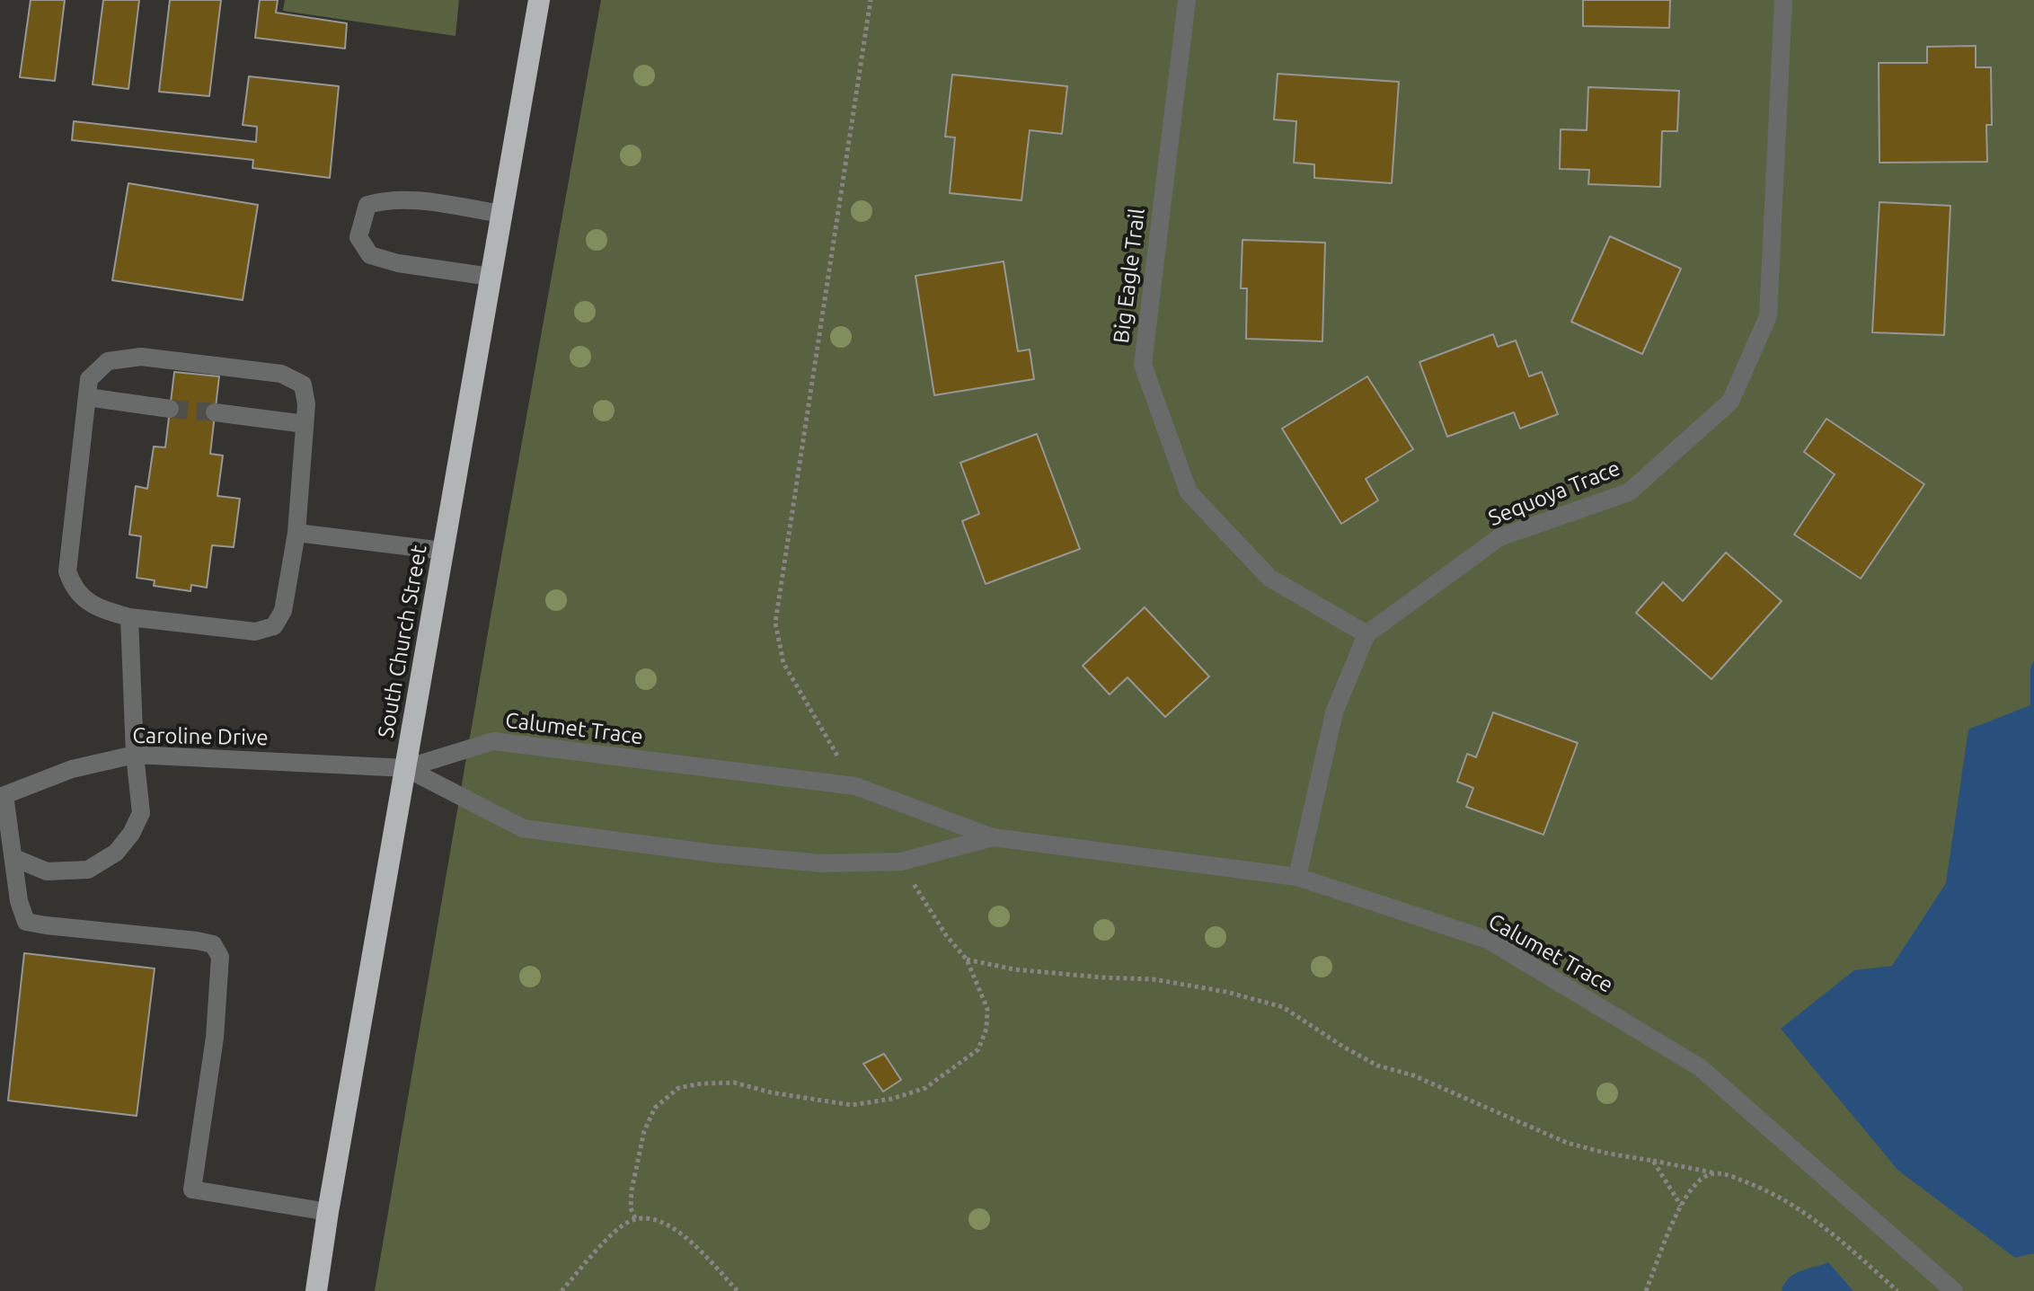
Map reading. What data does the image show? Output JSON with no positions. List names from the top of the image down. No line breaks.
{"streets":{"highway":["South Church Street"],"street":["Big Eagle Trail","Sequoya Trace","Calumet Trace","Caroline Drive"]},"crossings":[["Big Eagle Trail","Sequoya Trace"],["South Church Street","Calumet Trace"],["South Church Street","Caroline Drive"],["Calumet Trace","Caroline Drive"]]}
